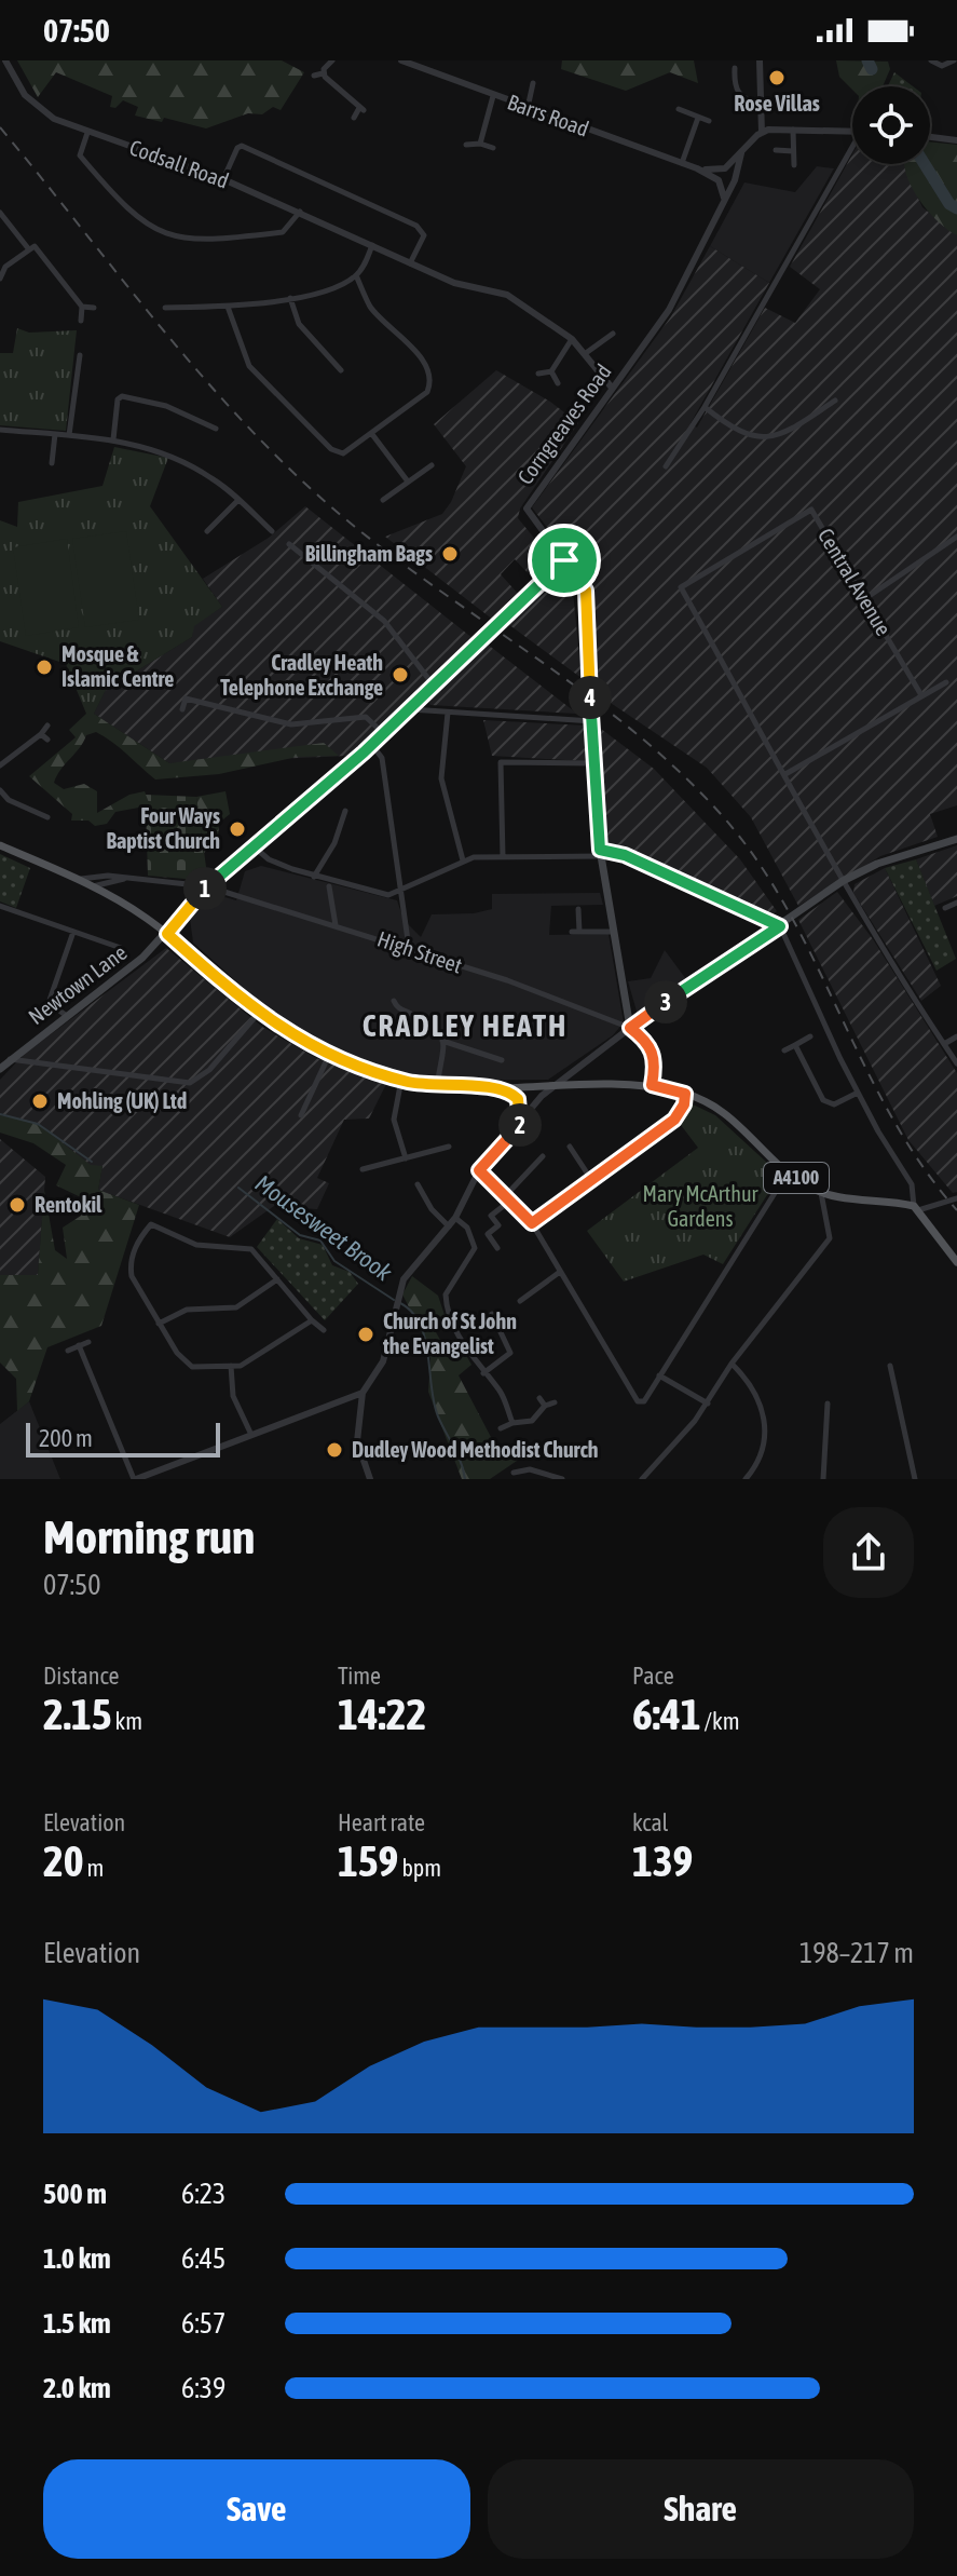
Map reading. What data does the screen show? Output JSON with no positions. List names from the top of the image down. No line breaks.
{"streets":{"main road":["Newtown Lane","A4100"],"street":["Barrs Road","Codsall Road","Corngreaves Road","Central Avenue","High Street"]},"crossings":[["Codsall Road","Corngreaves Road"],["High Street","Newtown Lane"],["Newtown Lane","A4100"]],"districts":["CRADLEY HEATH"],"water":["Mousesweet Brook"],"parks":["Mary McArthur Gardens"],"places":["Rose Villas","Billingham Bags","Mosque & Islamic Centre","Cradley Heath Telephone Exchange","Four Ways Baptist Church","Mohling (UK) Ltd","Rentokil","Church of St John the Evangelist","Dudley Wood Methodist Church"],"scale_bar":"200 m","page":{"status":"07:50","pins":["4","1","3","2"],"scale":"200 m","heading":["Morning run","07:50"],"stats":[["Distance","2.15 km"],["Time","14:22"],["Pace","6:41 /km"],["Elevation","20 m"],["Heart rate","159 bpm"],["kcal","139"]],"chart":["Elevation","198–217 m"],"list":[{"name":"500 m","note":"6:23"},{"name":"1.0 km","note":"6:45"},{"name":"1.5 km","note":"6:57"},{"name":"2.0 km","note":"6:39"}],"buttons":["Save","Share"]}}
